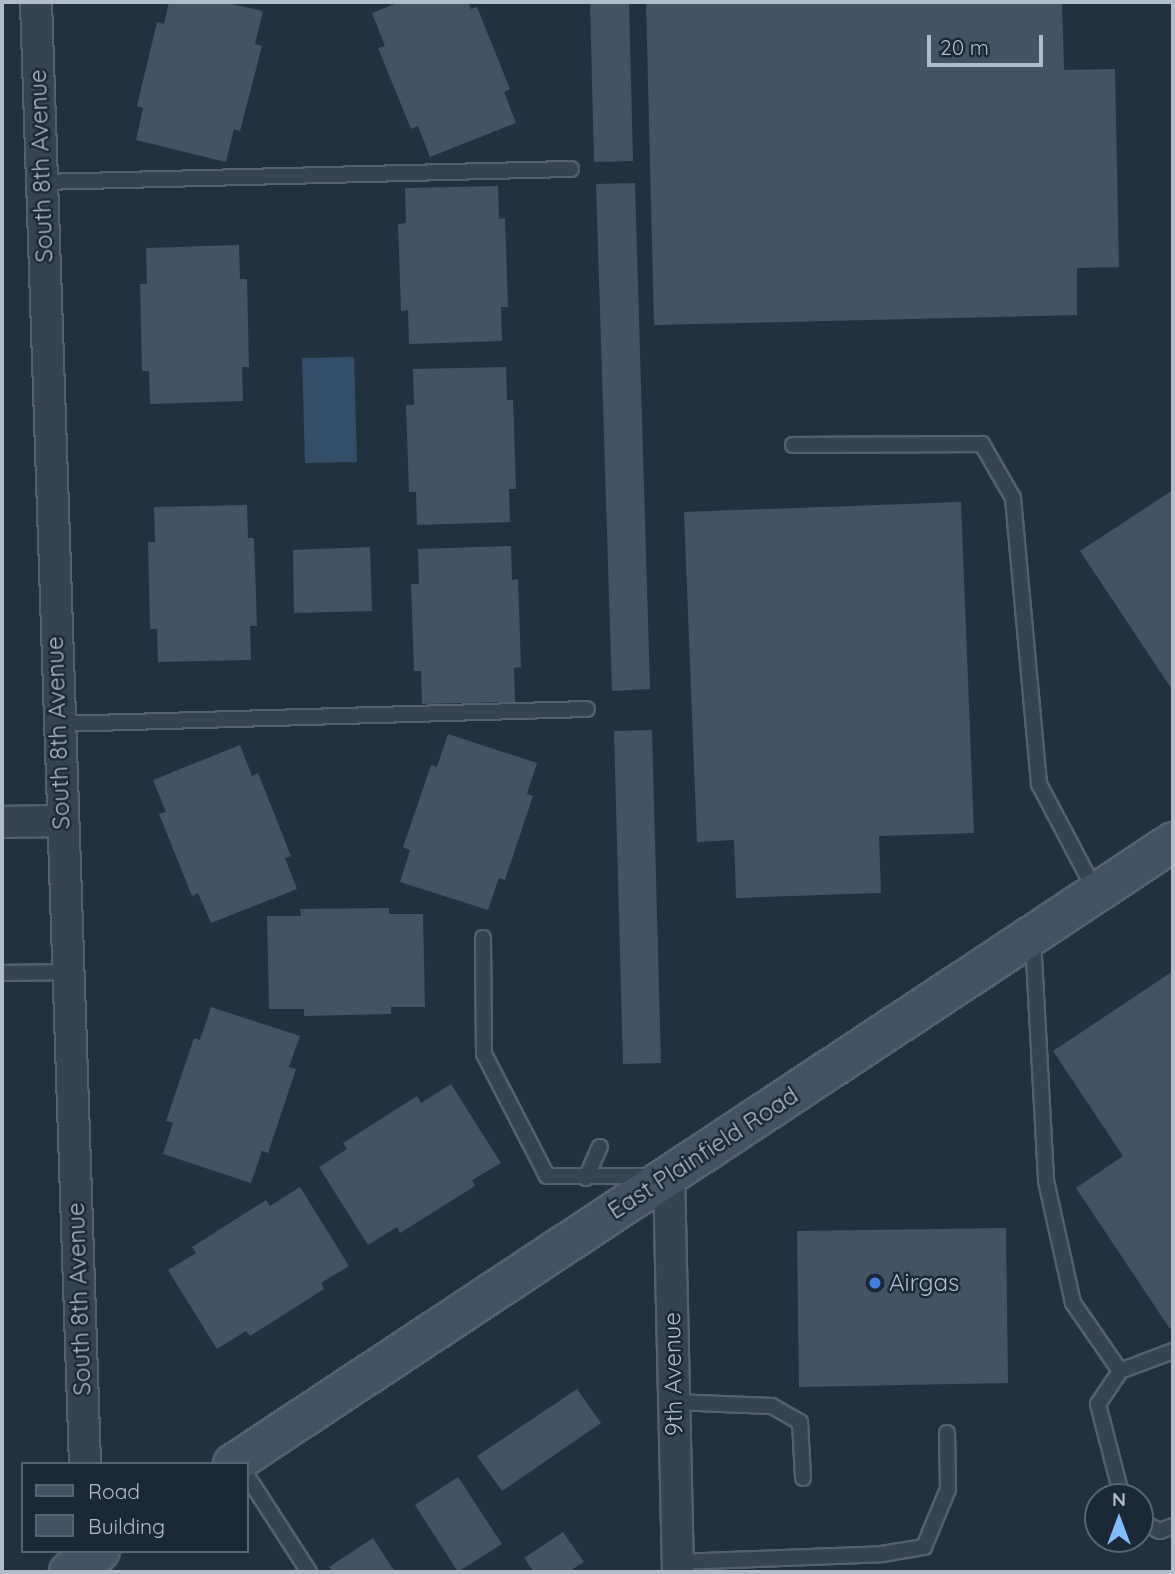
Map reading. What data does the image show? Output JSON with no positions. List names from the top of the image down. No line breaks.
{"streets":{"main road":["East Plainfield Road"],"street":["South 8th Avenue","9th Avenue"]},"crossings":[["East Plainfield Road","9th Avenue"]],"places":["Airgas"],"legend":["Road","Building"],"scale_bar":"20 m","north":"top"}
